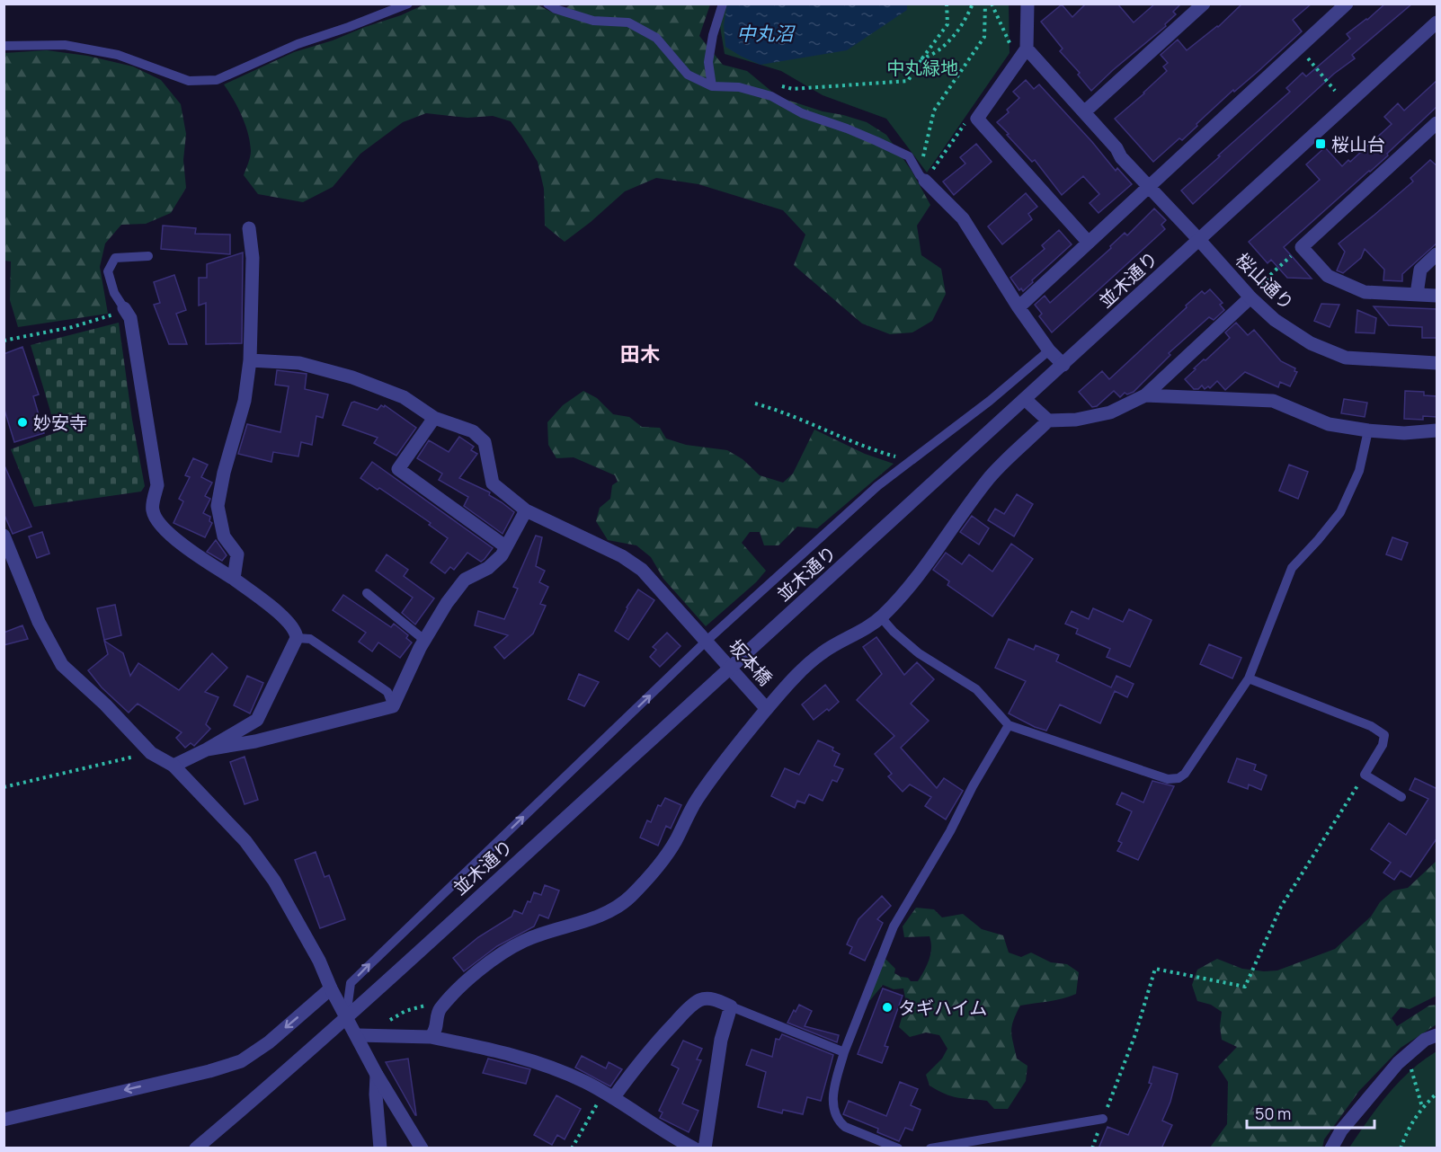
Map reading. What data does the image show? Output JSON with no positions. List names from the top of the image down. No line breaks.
{"streets":{"street":["並木通り","桜山通り","坂本橋"]},"crossings":[["並木通り","桜山通り"]],"districts":["田木"],"water":["中丸沼"],"parks":["中丸緑地"],"places":{"transit":["桜山台"],"other":["妙安寺","タギハイム"]},"scale_bar":"50 m"}
